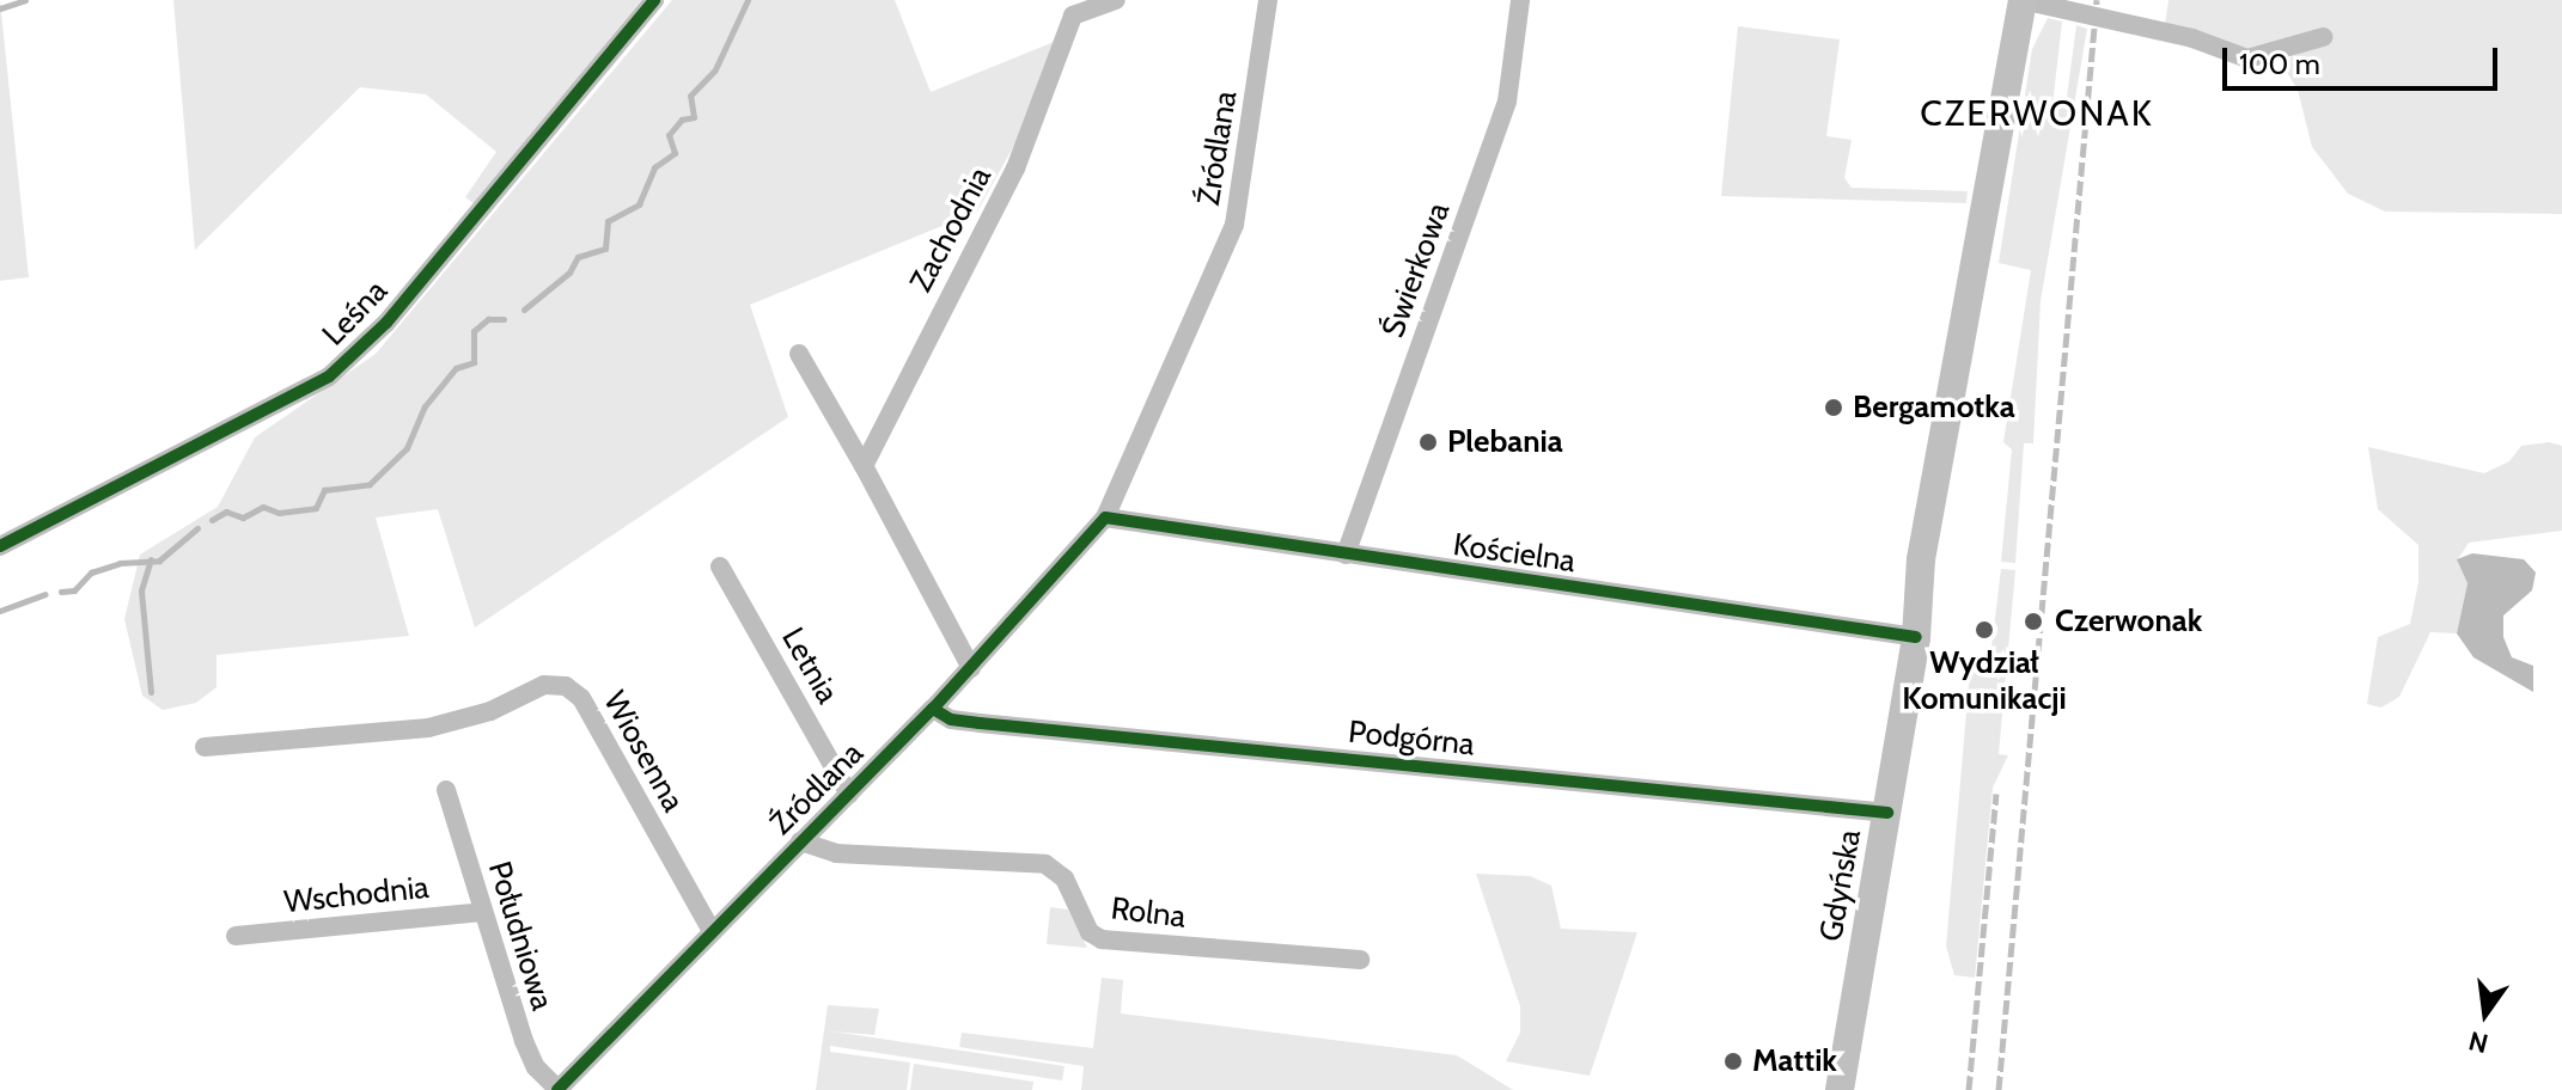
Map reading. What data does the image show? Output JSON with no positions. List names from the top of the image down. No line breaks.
{"streets":{"main road":["Gdyńska"],"street":["Źródlana","Zachodnia","Świerkowa","Leśna","Kościelna","Letnia","Podgórna","Wiosenna","Wschodnia","Rolna","Południowa"]},"crossings":[["Źródlana","Kościelna"],["Źródlana","Letnia"],["Źródlana","Podgórna"],["Źródlana","Wiosenna"],["Źródlana","Rolna"],["Źródlana","Południowa"],["Świerkowa","Kościelna"],["Kościelna","Gdyńska"],["Podgórna","Gdyńska"],["Wschodnia","Południowa"]],"districts":["CZERWONAK"],"places":["Bergamotka","Plebania","Czerwonak","Wydział Komunikacji","Mattik"],"scale_bar":"100 m","north":"bottom"}
